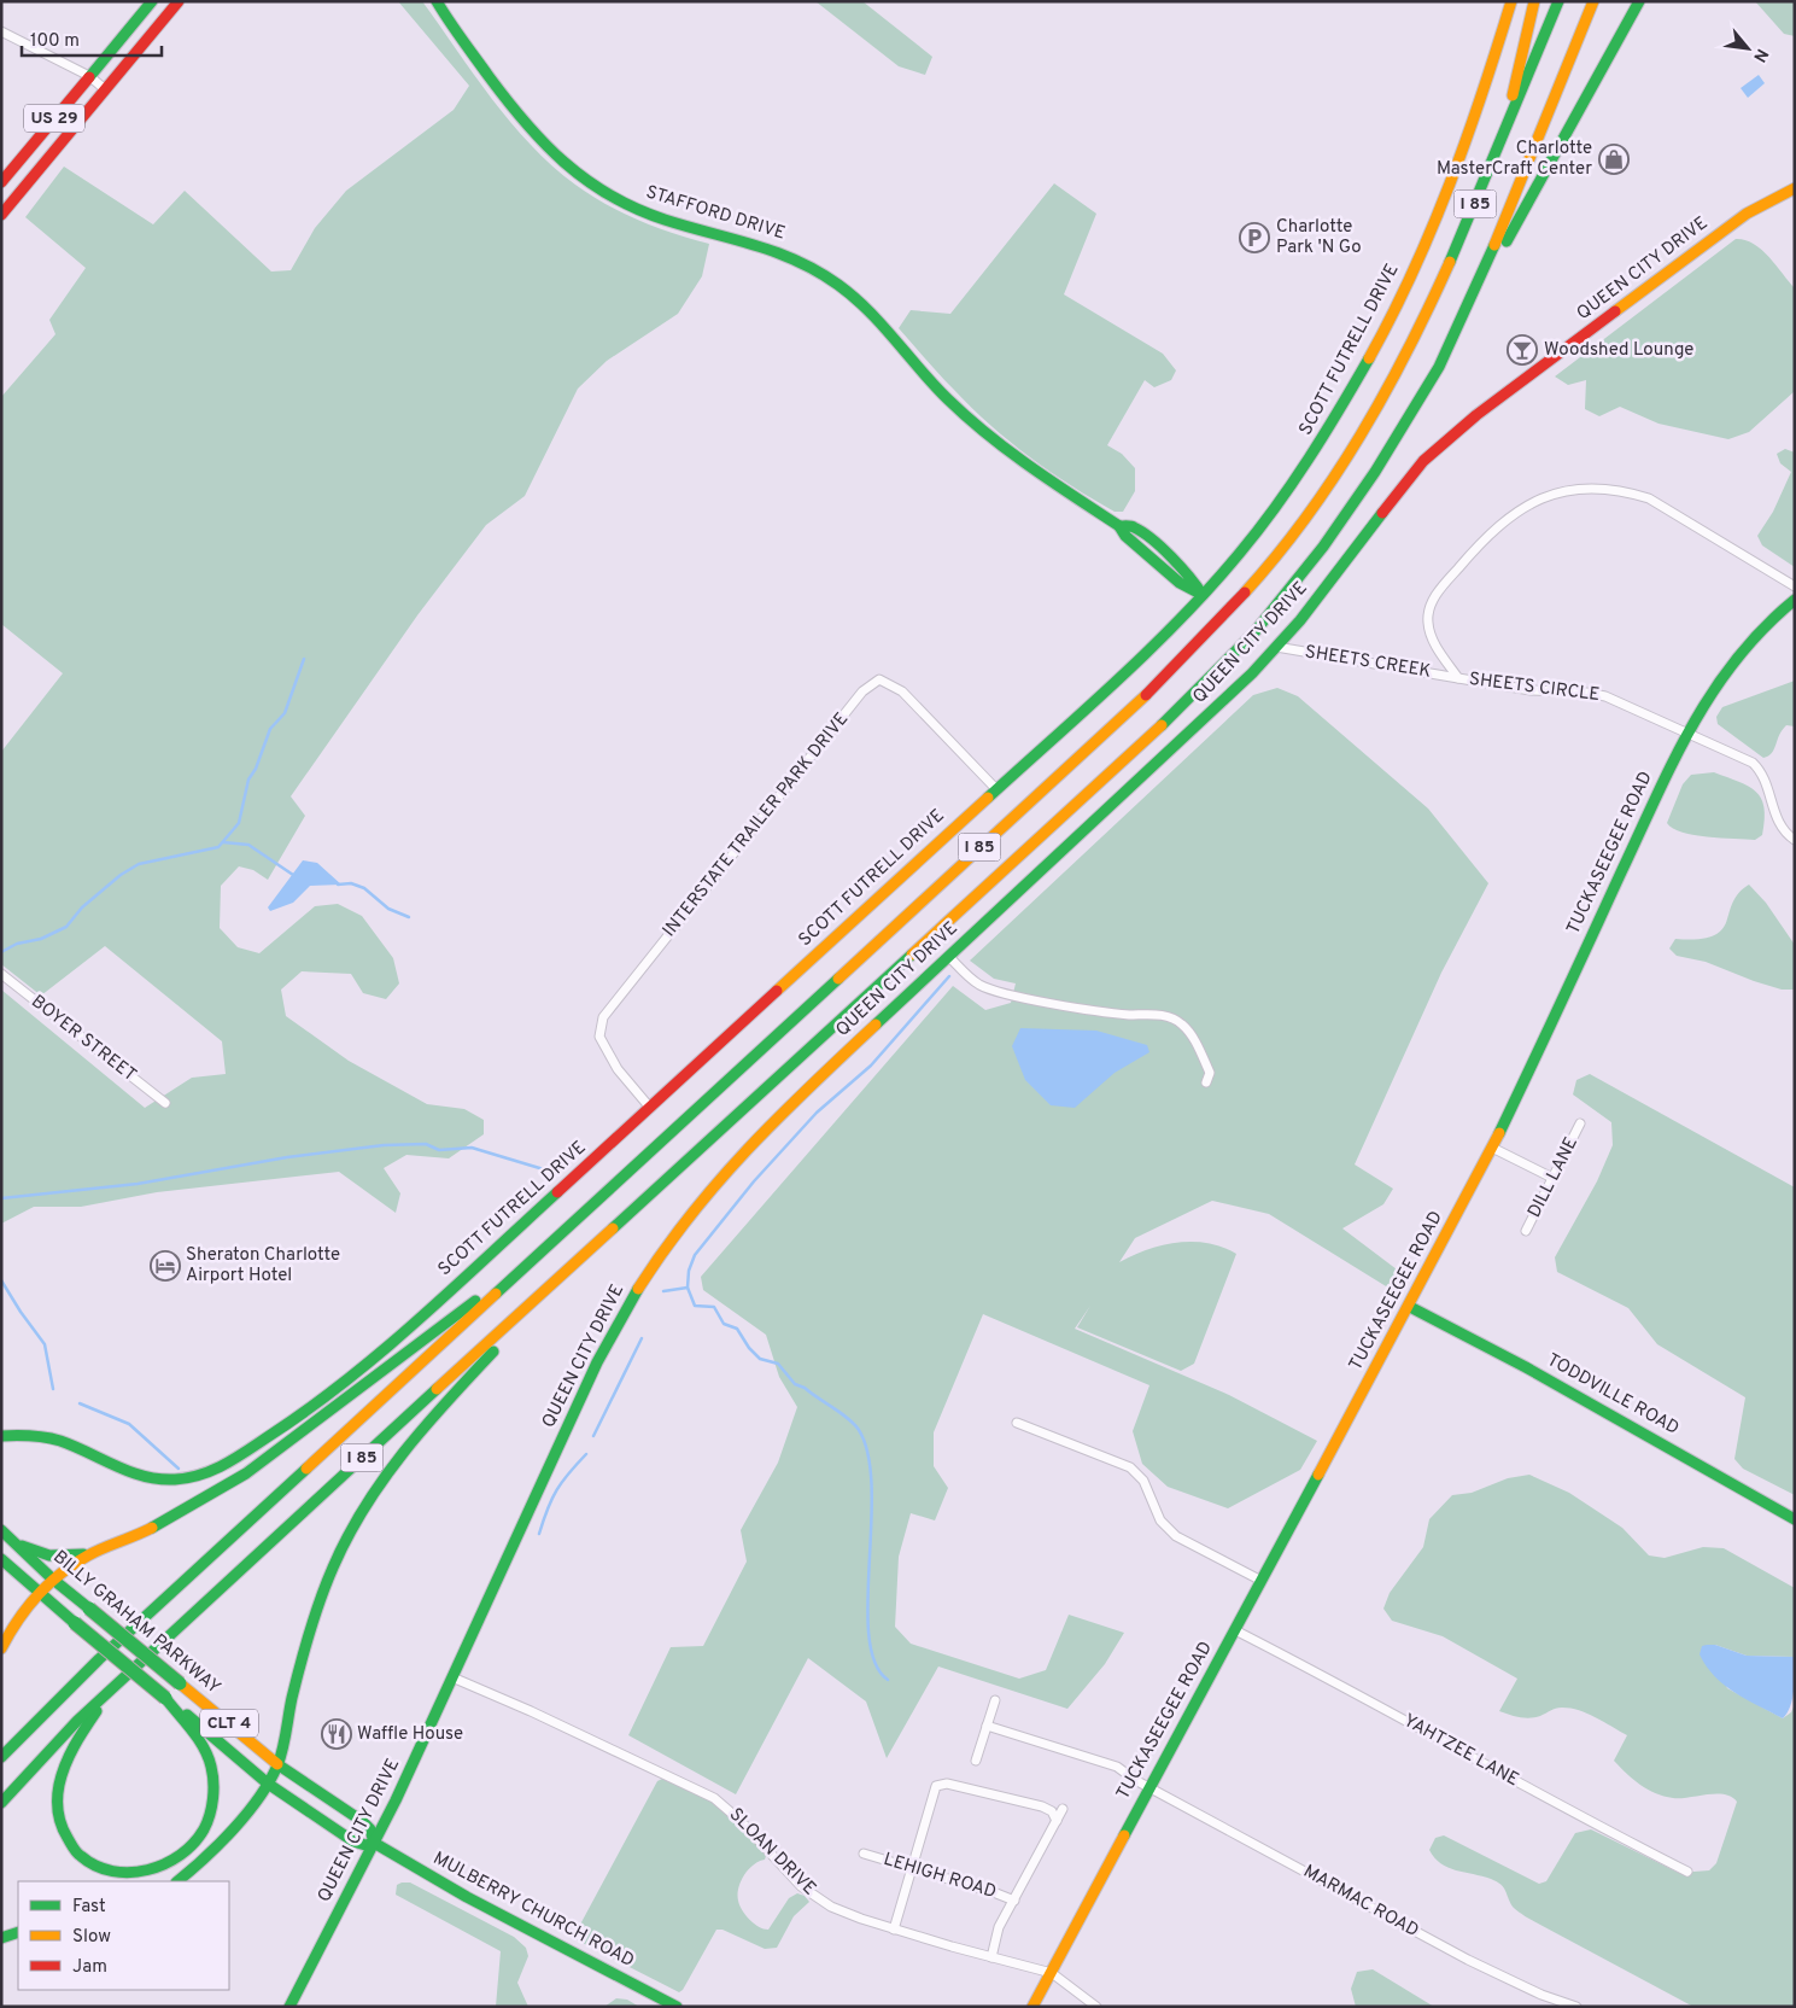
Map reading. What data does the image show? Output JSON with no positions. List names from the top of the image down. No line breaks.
{"streets":{"main road":["US 29","I 85","STAFFORD DRIVE","QUEEN CITY DRIVE","SCOTT FUTRELL DRIVE","TUCKASEEGEE ROAD","TODDVILLE ROAD","BILLY GRAHAM PARKWAY","CLT 4","MULBERRY CHURCH ROAD"],"street":["SHEETS CREEK","SHEETS CIRCLE","INTERSTATE TRAILER PARK DRIVE","BOYER STREET","DILL LANE","YAHTZEE LANE","SLOAN DRIVE","LEHIGH ROAD","MARMAC ROAD"]},"crossings":[["STAFFORD DRIVE","SCOTT FUTRELL DRIVE"],["QUEEN CITY DRIVE","SHEETS CREEK"],["QUEEN CITY DRIVE","SLOAN DRIVE"],["QUEEN CITY DRIVE","MULBERRY CHURCH ROAD"],["SCOTT FUTRELL DRIVE","INTERSTATE TRAILER PARK DRIVE"],["SHEETS CREEK","SHEETS CIRCLE"],["SHEETS CIRCLE","TUCKASEEGEE ROAD"],["TUCKASEEGEE ROAD","TODDVILLE ROAD"],["TUCKASEEGEE ROAD","YAHTZEE LANE"],["TUCKASEEGEE ROAD","SLOAN DRIVE"],["TUCKASEEGEE ROAD","MARMAC ROAD"],["BILLY GRAHAM PARKWAY","MULBERRY CHURCH ROAD"]],"places":{"shop":["Charlotte MasterCraft Center"],"parking":["Charlotte Park 'N Go"],"bar":["Woodshed Lounge"],"hotel":["Sheraton Charlotte Airport Hotel"],"restaurant":["Waffle House"]},"legend":["Fast","Slow","Jam"],"scale_bar":"100 m","north":"bottom right"}
